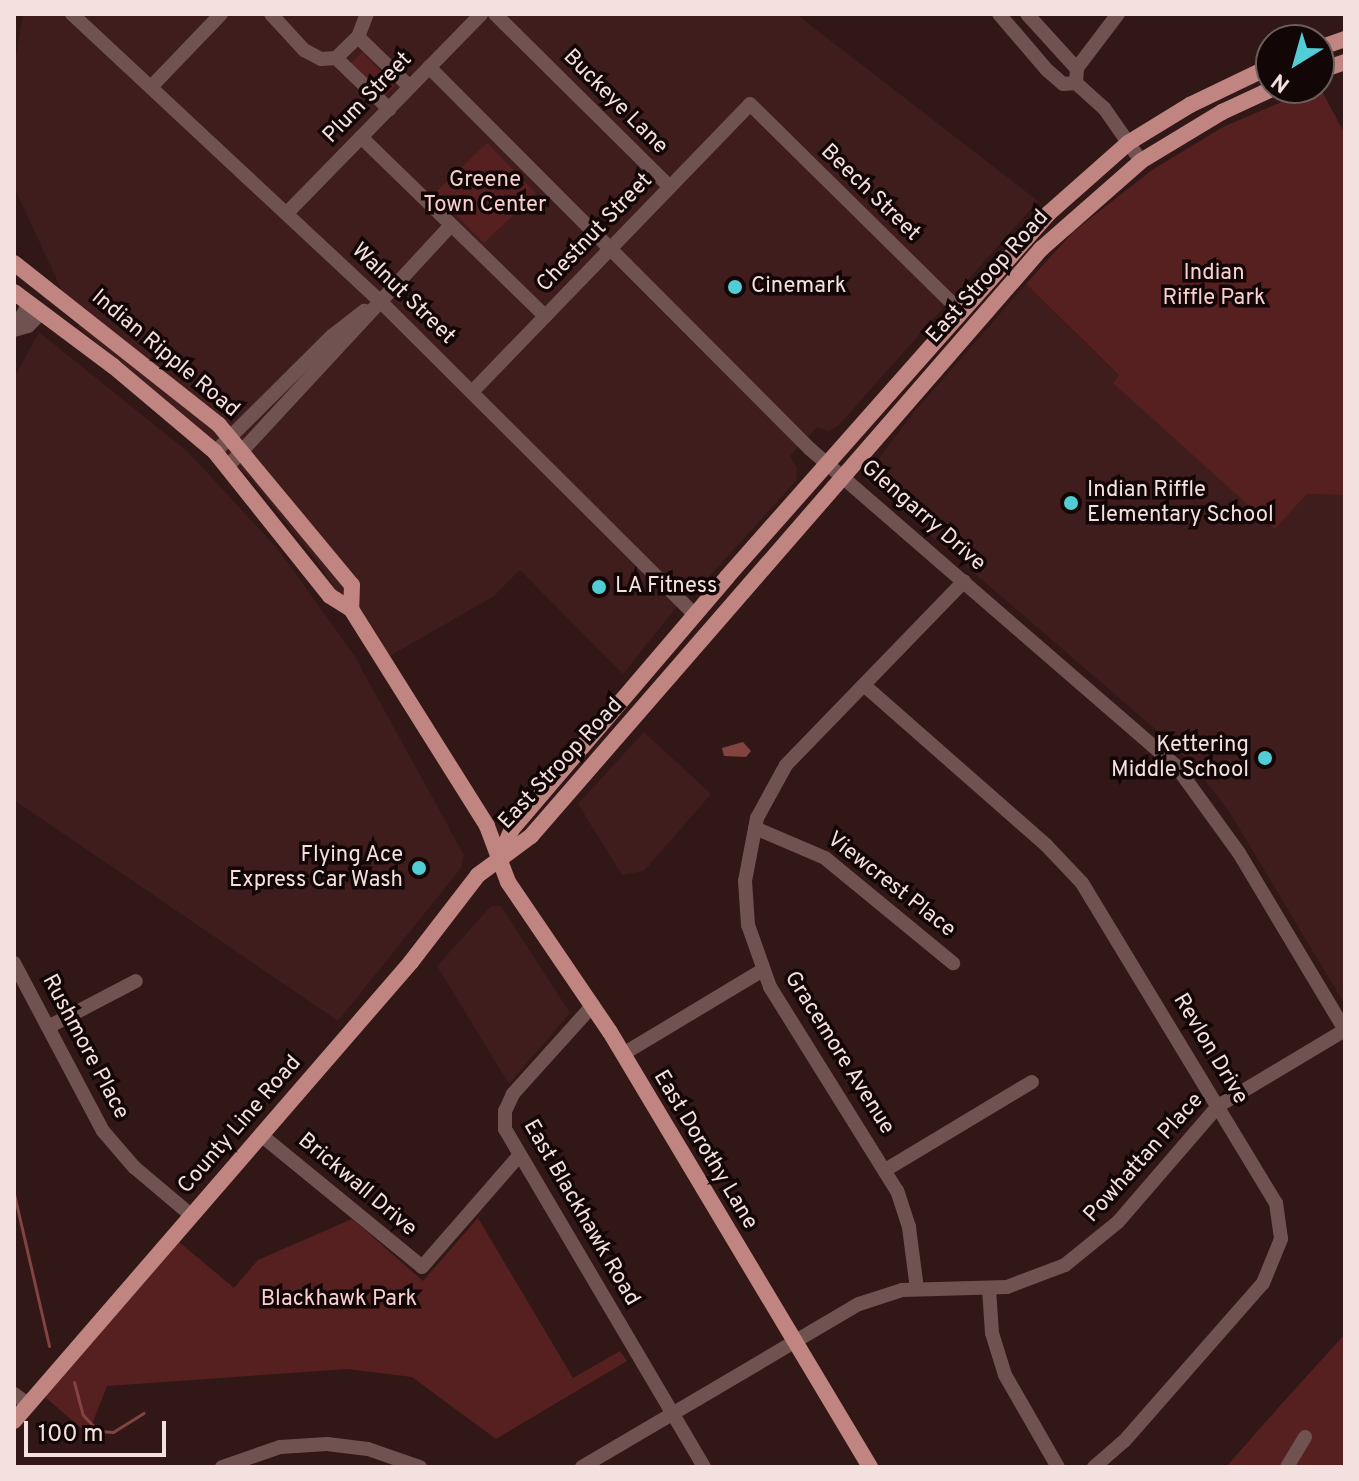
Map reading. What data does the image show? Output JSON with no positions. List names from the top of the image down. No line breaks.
{"streets":{"main road":["East Stroop Road","Indian Ripple Road","County Line Road","East Dorothy Lane"],"street":["Plum Street","Buckeye Lane","Beech Street","Chestnut Street","Walnut Street","Glengarry Drive","Viewcrest Place","Rushmore Place","Revlon Drive","Gracemore Avenue","Powhattan Place","Brickwall Drive","East Blackhawk Road"]},"crossings":[["Plum Street","Walnut Street"],["Plum Street","Glengarry Drive"],["Buckeye Lane","Chestnut Street"],["Beech Street","Chestnut Street"],["Beech Street","East Stroop Road"],["Chestnut Street","Walnut Street"],["Chestnut Street","Glengarry Drive"],["East Stroop Road","Walnut Street"],["East Stroop Road","Indian Ripple Road"],["East Stroop Road","Glengarry Drive"],["East Stroop Road","County Line Road"],["East Stroop Road","East Dorothy Lane"],["Indian Ripple Road","County Line Road"],["Indian Ripple Road","East Dorothy Lane"],["Glengarry Drive","Gracemore Avenue"],["Glengarry Drive","Powhattan Place"],["Viewcrest Place","Gracemore Avenue"],["Rushmore Place","County Line Road"],["Revlon Drive","Gracemore Avenue"],["Revlon Drive","Powhattan Place"],["Gracemore Avenue","Powhattan Place"],["County Line Road","East Dorothy Lane"],["County Line Road","Brickwall Drive"],["East Dorothy Lane","Powhattan Place"],["East Dorothy Lane","East Blackhawk Road"],["Powhattan Place","East Blackhawk Road"],["Brickwall Drive","East Blackhawk Road"]],"parks":["Greene Town Center","Indian Riffle Park","Blackhawk Park"],"places":["Cinemark","Indian Riffle Elementary School","LA Fitness","Kettering Middle School","Flying Ace Express Car Wash"],"scale_bar":"100 m","north":"bottom left"}
